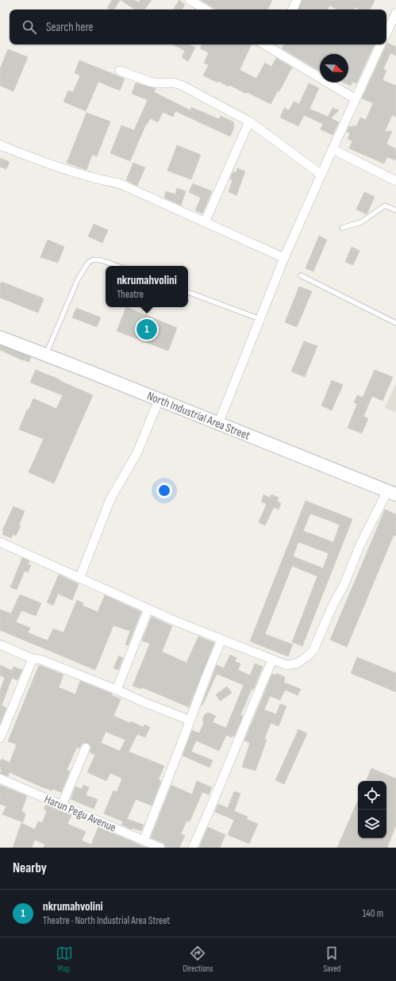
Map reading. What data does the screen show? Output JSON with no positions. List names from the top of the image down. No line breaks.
{"streets":{"main road":["North Industrial Area Street"],"street":["Harun Pegu Avenue"]},"north":"bottom right","page":{"search":"Search here","popup":["nkrumahvolini","Theatre"],"pins":"1","heading":"Nearby","list":[{"mark":"1","name":"nkrumahvolini","note":"Theatre · North Industrial Area Street","value":"140 m"}],"nav":["Map","Directions","Saved"]}}
